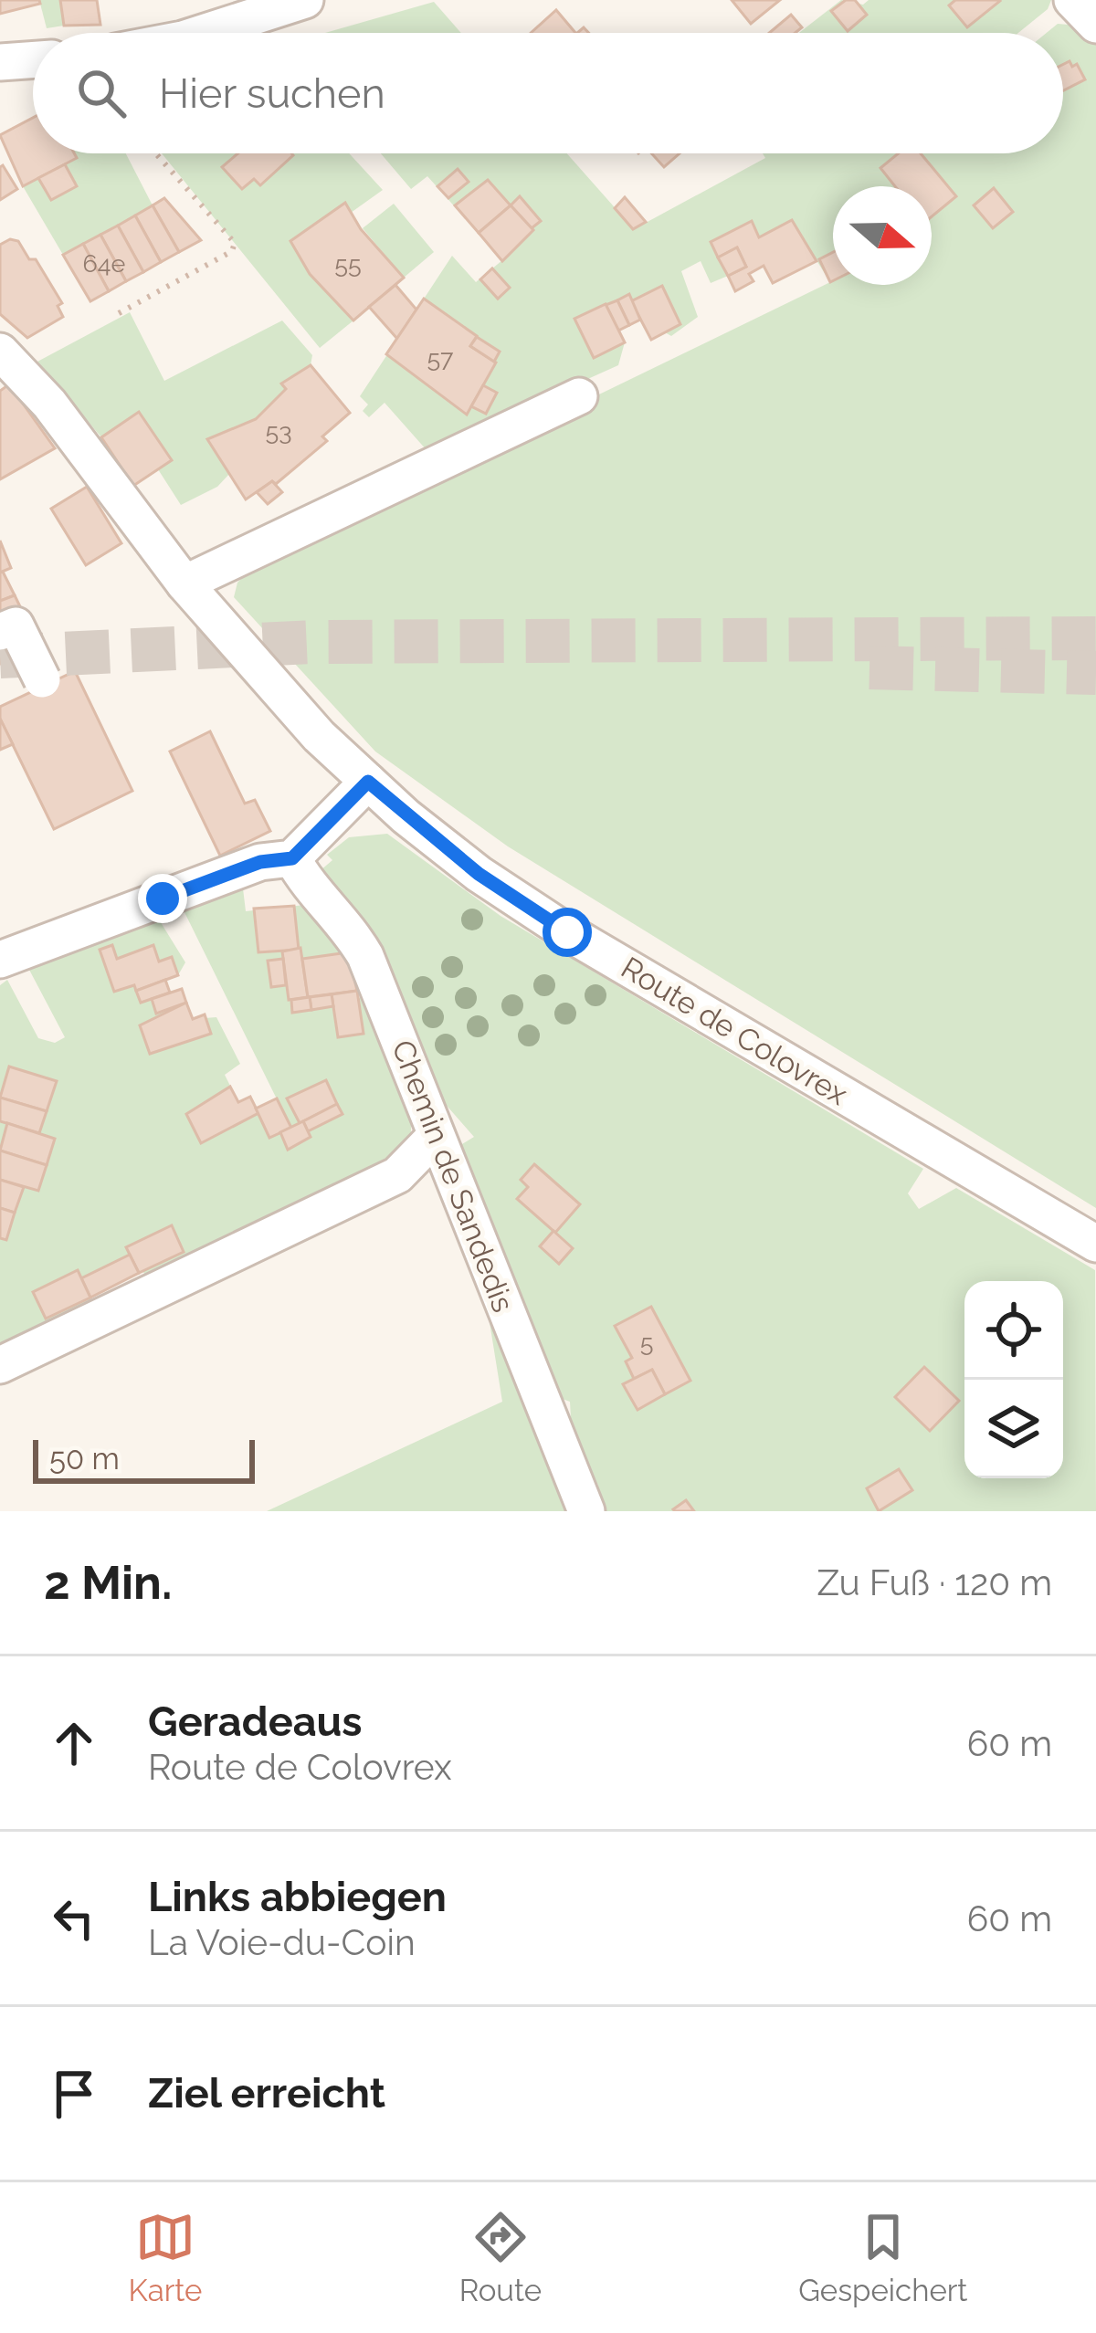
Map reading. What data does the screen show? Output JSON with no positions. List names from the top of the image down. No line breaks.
{"streets":{"street":["Route de Colovrex","Chemin de Sandedis"]},"house_numbers":["64e","55","57","53","5"],"scale_bar":"50 m","north":"right","page":{"search":"Hier suchen","scale":"50 m","heading":["2 Min.","Zu Fuß · 120 m"],"list":[["Geradeaus","Route de Colovrex","60 m"],["Links abbiegen","La Voie-du-Coin","60 m"],"Ziel erreicht"],"nav":["Karte","Route","Gespeichert"]}}
